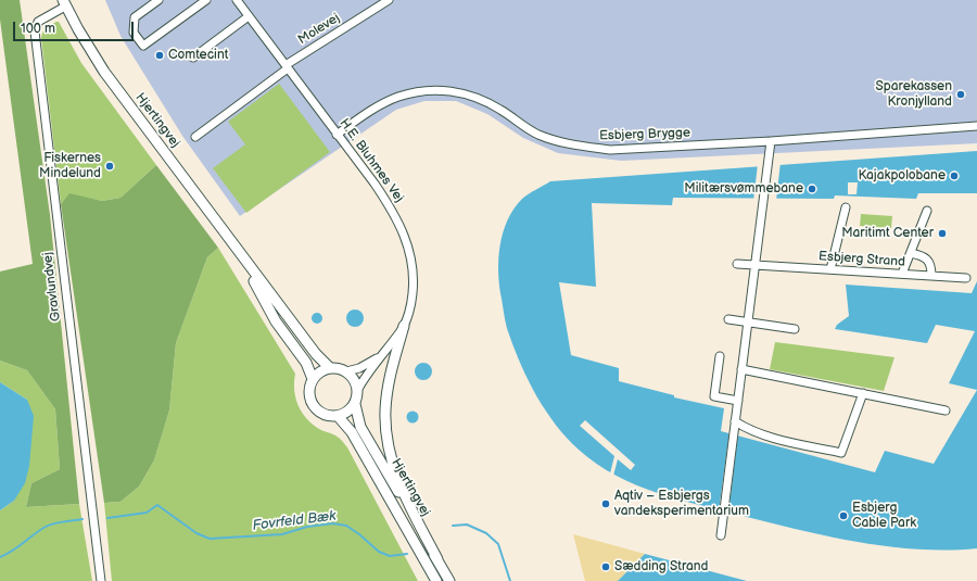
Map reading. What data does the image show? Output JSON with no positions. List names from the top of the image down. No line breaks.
{"streets":{"main road":["Hjertingvej"],"street":["Molevej","Esbjerg Brygge","H.E. Bluhmes Vej","Esbjerg Strand","Gravlundvej"]},"crossings":[["Molevej","H.E. Bluhmes Vej"],["Hjertingvej","H.E. Bluhmes Vej"],["Hjertingvej","Gravlundvej"],["Esbjerg Brygge","H.E. Bluhmes Vej"]],"water":["Fovrfeld Bæk"],"places":["Comtecint","Sparekassen Kronjylland","Fiskernes Mindelund","Kajakpolobane","Militærsvømmebane","Maritimt Center","Aqtiv – Esbjergs vandeksperimentarium","Esbjerg Cable Park","Sædding Strand"],"scale_bar":"100 m"}
